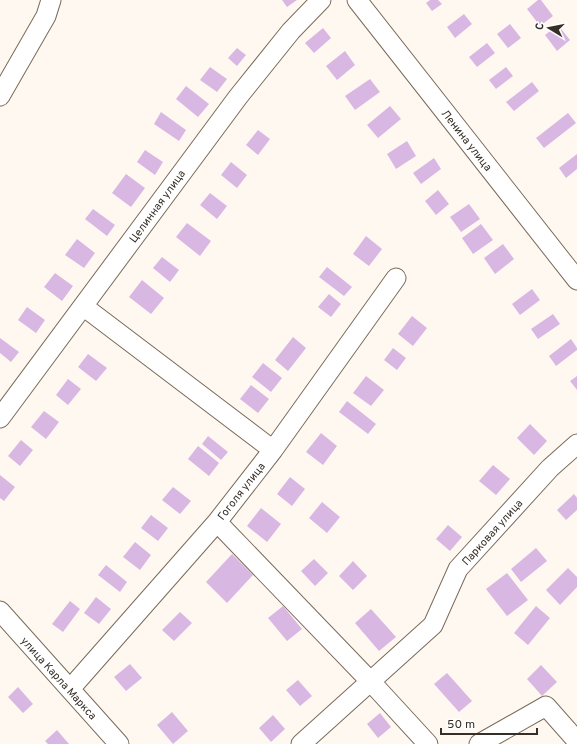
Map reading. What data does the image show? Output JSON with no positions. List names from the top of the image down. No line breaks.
{"streets":{"street":["Ленина улица","Целинная улица","Гоголя улица","Парковая улица","улица Карла Маркса"]},"crossings":[["Гоголя улица","улица Карла Маркса"]],"scale_bar":"50 m","north":"left"}
